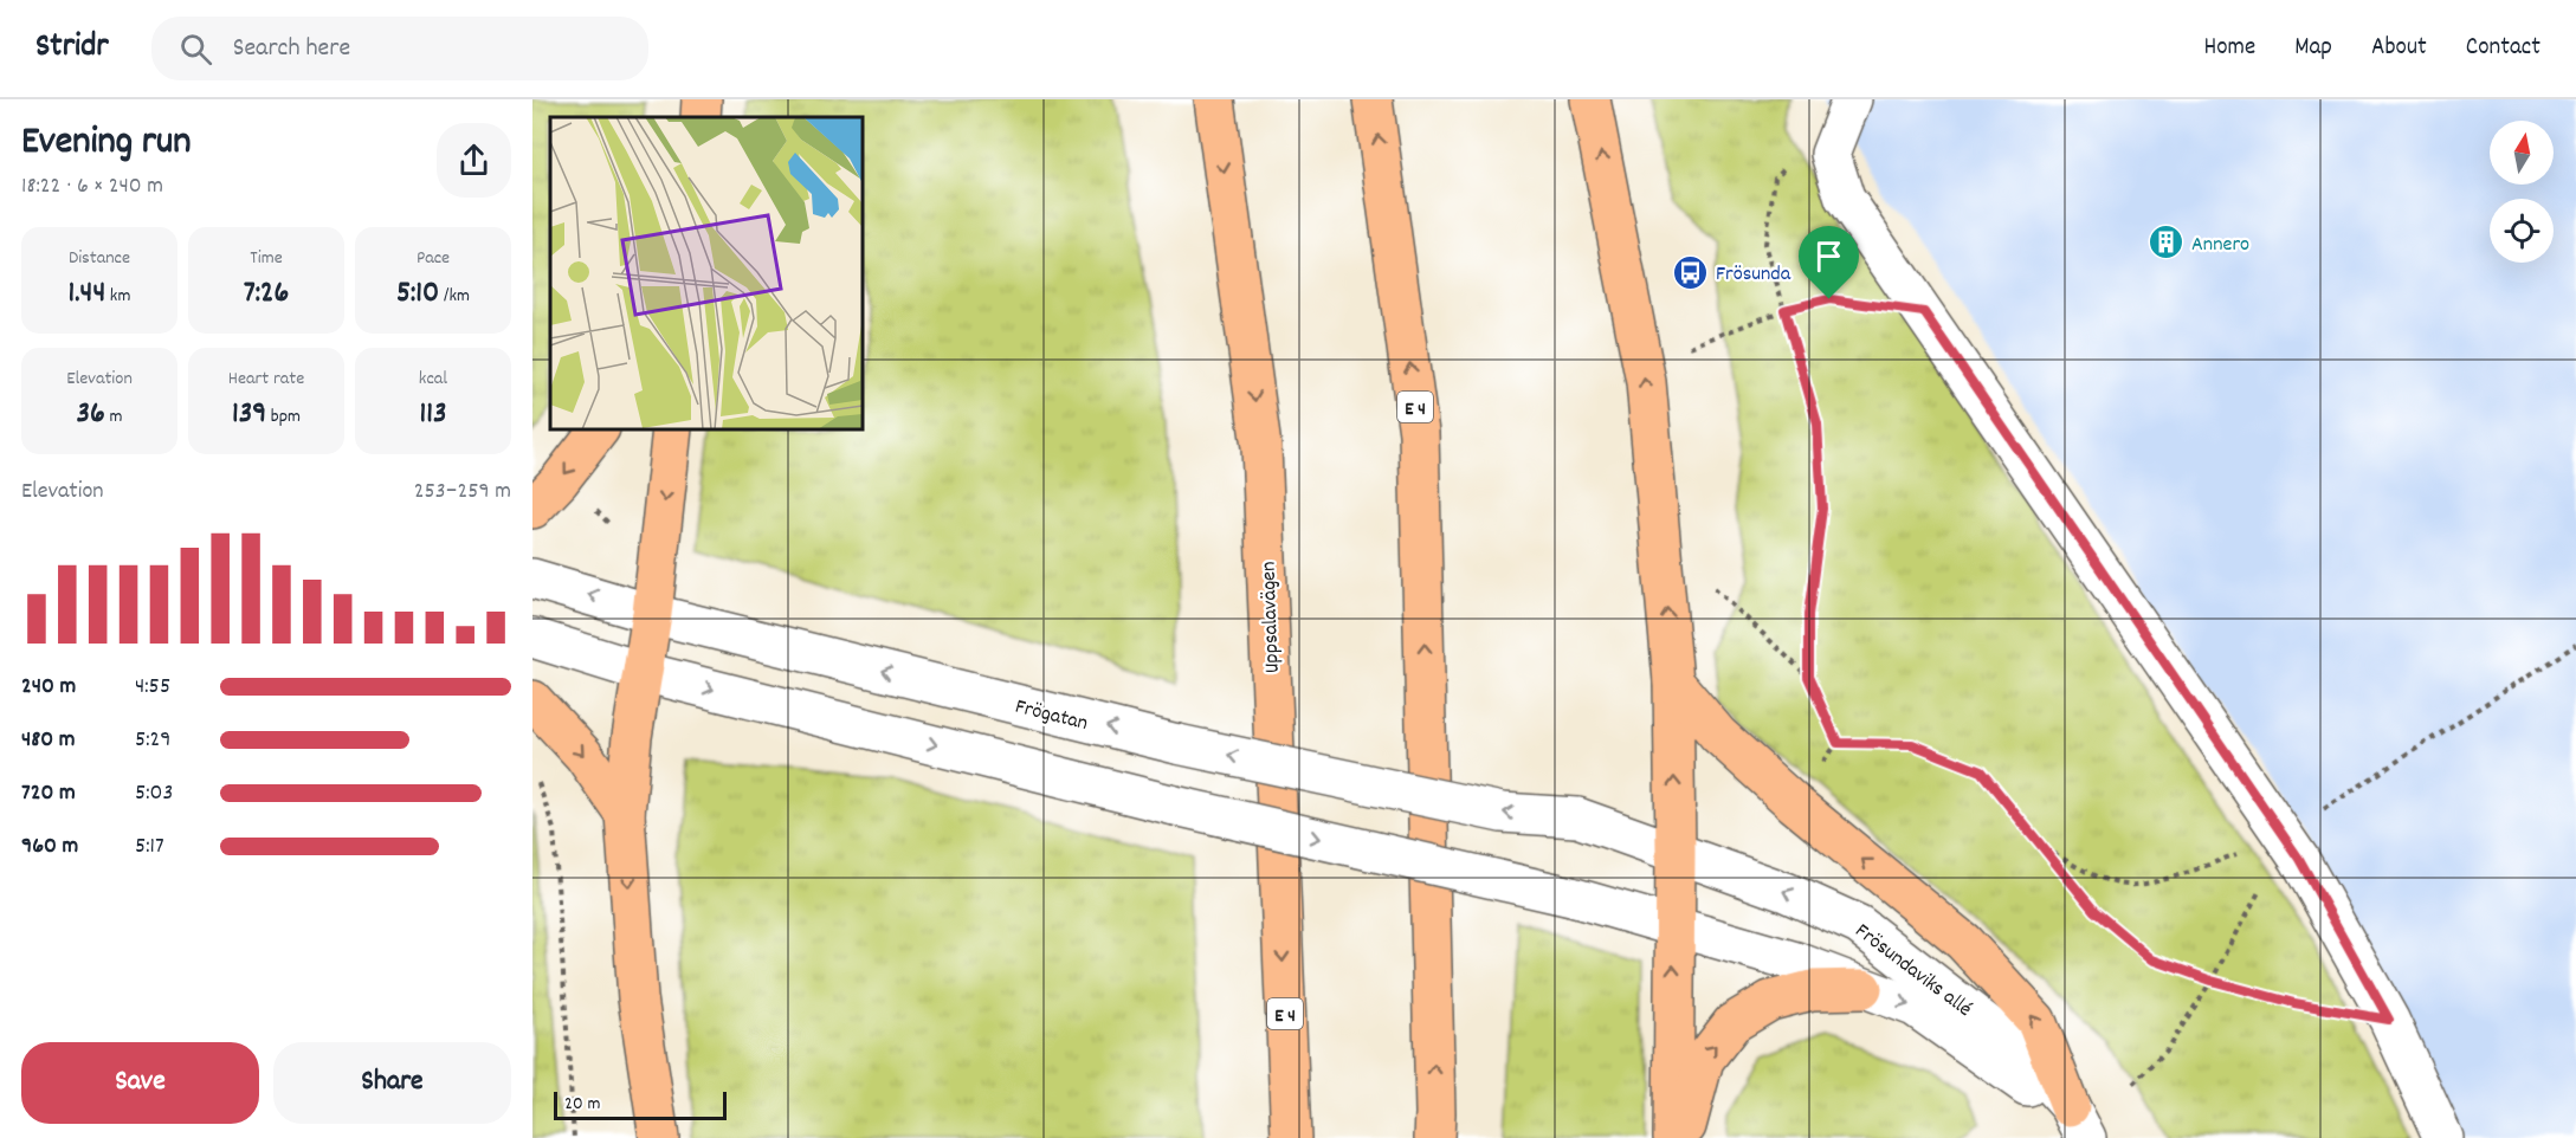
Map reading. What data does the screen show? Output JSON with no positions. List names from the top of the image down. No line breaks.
{"streets":{"highway":["E 4","Uppsalavägen"],"street":["Frögatan","Frösundaviks allé"]},"crossings":[["Frögatan","Frösundaviks allé"]],"one_way":["Frögatan"],"places":{"building":["Annero"],"bus stop":["Frösunda"]},"scale_bar":"20 m","north":"top","page":{"header":"Stridr","search":"Search here","nav":["Home","Map","About","Contact"],"heading":["Evening run","18:22 · 6 × 240 m"],"stats":[["Distance","1.44 km"],["Time","7:26"],["Pace","5:10 /km"],["Elevation","36 m"],["Heart rate","139 bpm"],["kcal","113"]],"chart":["Elevation","253–259 m"],"list":[{"name":"240 m","note":"4:55"},{"name":"480 m","note":"5:29"},{"name":"720 m","note":"5:03"},{"name":"960 m","note":"5:17"}],"buttons":["Save","Share"],"scale":"20 m"}}
